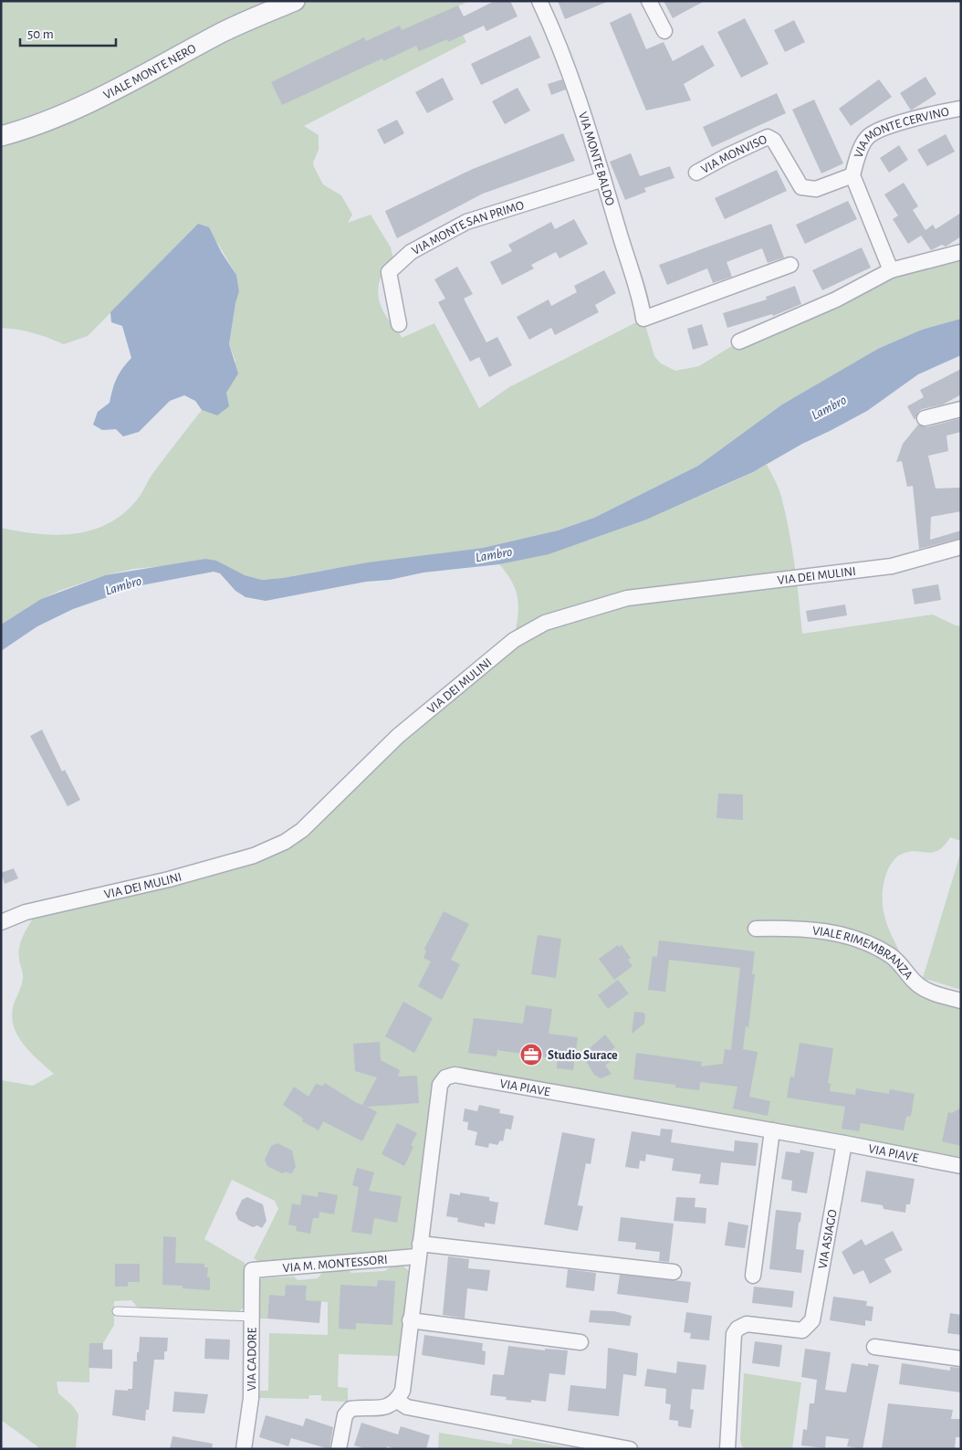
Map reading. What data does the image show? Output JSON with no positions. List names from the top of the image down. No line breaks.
{"streets":{"street":["VIALE MONTE NERO","VIA MONTE CERVINO","VIA MONVISO","VIA MONTE BALDO","VIA MONTE SAN PRIMO","VIA DEI MULINI","VIALE RIMEMBRANZA","VIA PIAVE","VIA ASIAGO","VIA M. MONTESSORI","VIA CADORE"]},"crossings":[["VIA MONTE CERVINO","VIA MONVISO"],["VIA MONTE BALDO","VIA MONTE SAN PRIMO"],["VIA PIAVE","VIA ASIAGO"],["VIA PIAVE","VIA M. MONTESSORI"],["VIA M. MONTESSORI","VIA CADORE"]],"water":["Lambro"],"places":{"office":["Studio Surace"]},"scale_bar":"50 m"}
